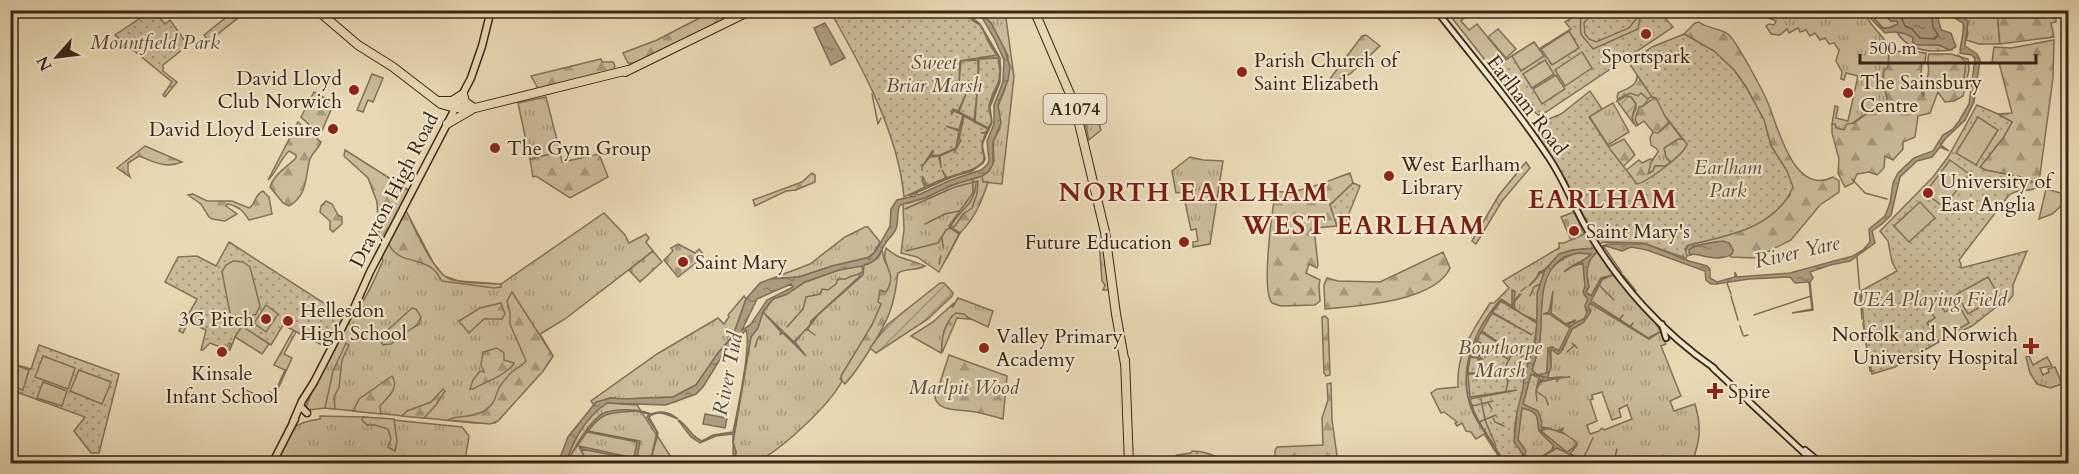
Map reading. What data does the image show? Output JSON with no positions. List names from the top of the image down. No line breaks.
{"streets":{"highway":["A1074"],"main road":["Earlham Road","Drayton High Road"]},"districts":["NORTH EARLHAM","EARLHAM","WEST EARLHAM"],"water":["River Yare","River Tud"],"parks":["Mountfield Park","Sweet Briar Marsh","Earlham Park","UEA Playing Field","Bowthorpe Marsh","Marlpit Wood"],"places":{"other":["Sportspark","Parish Church of Saint Elizabeth","David Lloyd Club Norwich","The Sainsbury Centre","David Lloyd Leisure","The Gym Group","West Earlham Library","University of East Anglia","Saint Mary's","Future Education","Saint Mary","3G Pitch","Hellesdon High School","Valley Primary Academy","Kinsale Infant School"],"health":["Norfolk and Norwich University Hospital","Spire"]},"scale_bar":"500 m","north":"bottom left"}
